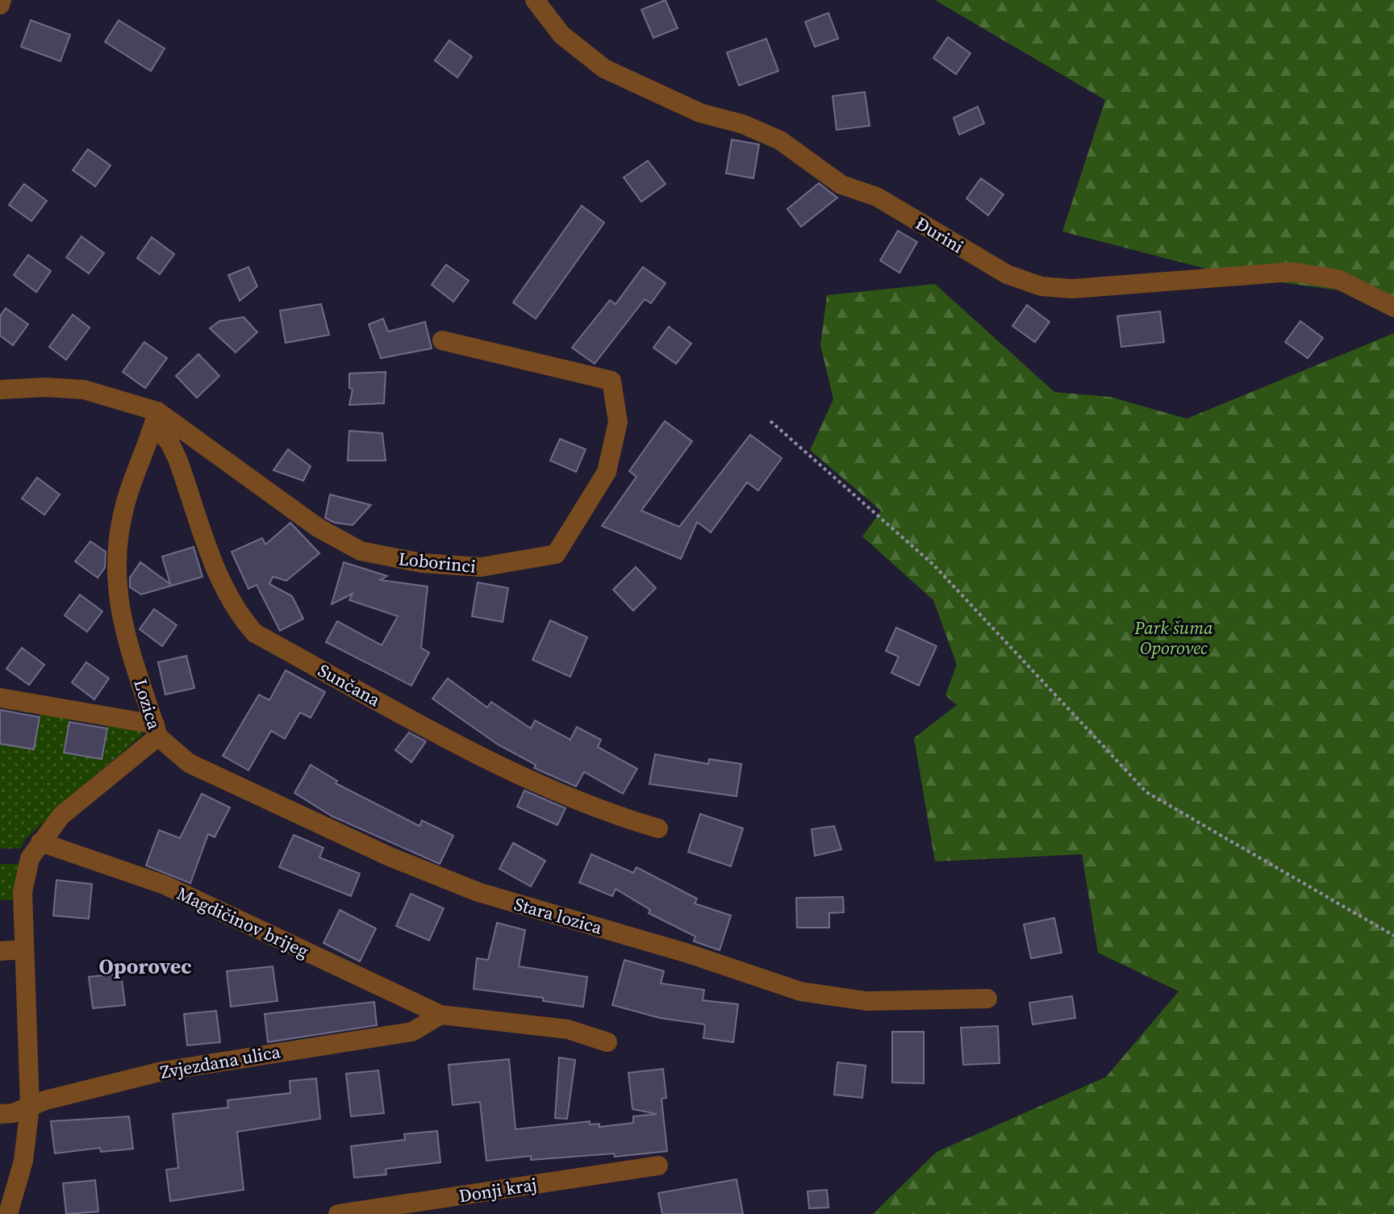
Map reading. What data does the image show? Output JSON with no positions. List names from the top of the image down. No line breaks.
{"streets":{"street":["Đurini","Loborinci","Sunčana","Lozica","Stara lozica","Magdičinov brijeg","Zvjezdana ulica","Donji kraj"]},"crossings":[["Loborinci","Sunčana"],["Loborinci","Lozica"],["Sunčana","Lozica"],["Lozica","Stara lozica"],["Lozica","Magdičinov brijeg"],["Lozica","Zvjezdana ulica"],["Magdičinov brijeg","Zvjezdana ulica"]],"districts":["Oporovec"],"parks":["Park šuma Oporovec"]}
